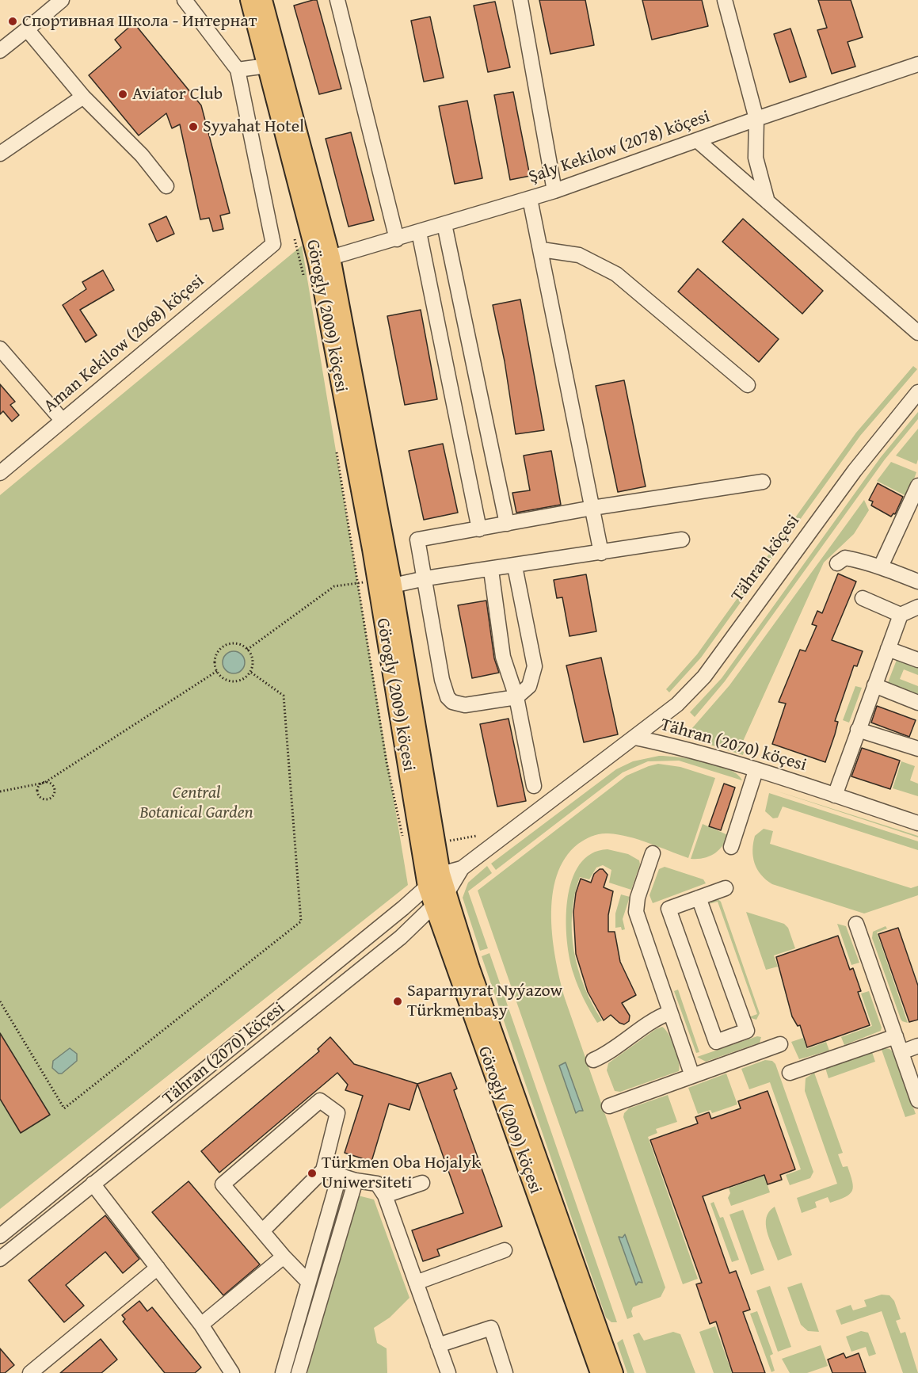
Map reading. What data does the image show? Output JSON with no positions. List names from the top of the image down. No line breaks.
{"streets":{"main road":["Görogly (2009) köçesi"],"street":["Şaly Kekilow (2078) köçesi","Aman Kekilow (2068) köçesi","Tähran köçesi","Tähran (2070) köçesi"]},"crossings":[["Şaly Kekilow (2078) köçesi","Görogly (2009) köçesi"],["Görogly (2009) köçesi","Tähran (2070) köçesi"],["Tähran köçesi","Tähran (2070) köçesi"]],"parks":["Central Botanical Garden"],"places":["Спортивная Школа - Интернат","Aviator Club","Syyahat Hotel","Saparmyrat Nyýazow Türkmenbaşy","Türkmen Oba Hojalyk Uniwersiteti"]}
